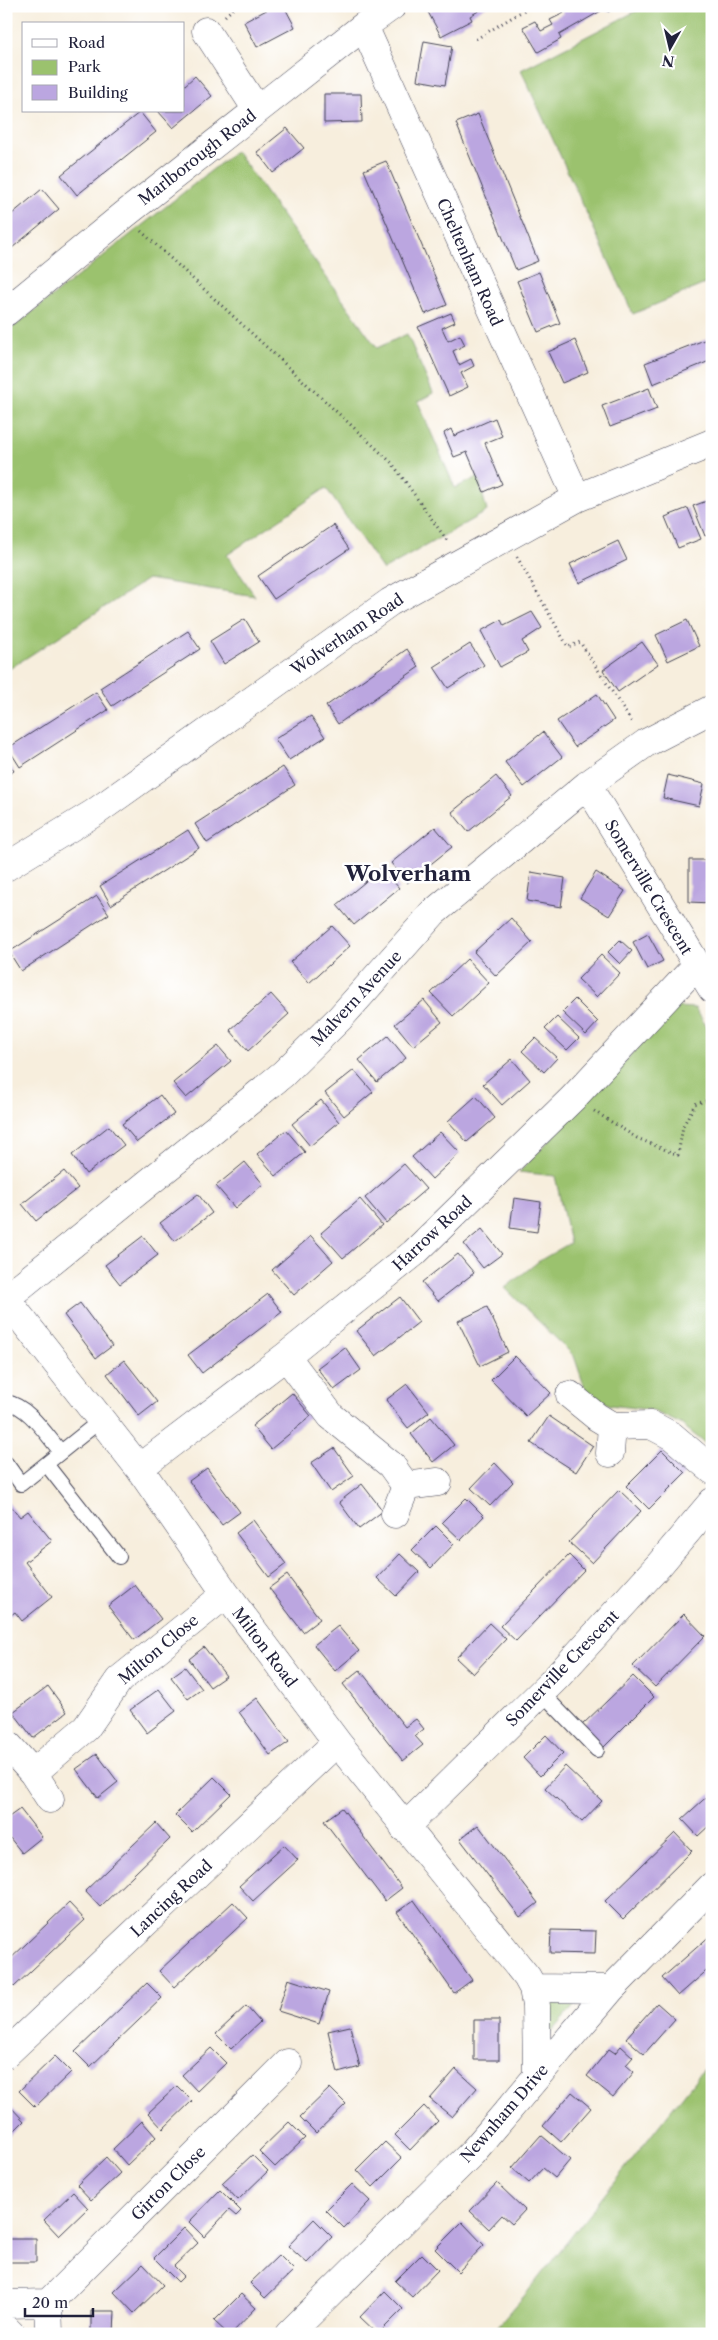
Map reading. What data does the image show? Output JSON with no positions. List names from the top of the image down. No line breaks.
{"streets":{"street":["Marlborough Road","Cheltenham Road","Wolverham Road","Somerville Crescent","Malvern Avenue","Harrow Road","Milton Road","Milton Close","Lancing Road","Newnham Drive","Girton Close"]},"crossings":[["Marlborough Road","Cheltenham Road"],["Cheltenham Road","Wolverham Road"],["Somerville Crescent","Malvern Avenue"],["Somerville Crescent","Harrow Road"],["Somerville Crescent","Milton Road"],["Malvern Avenue","Milton Road"],["Harrow Road","Milton Road"],["Milton Road","Milton Close"],["Milton Road","Lancing Road"],["Milton Road","Newnham Drive"]],"districts":["Wolverham"],"legend":["Road","Park","Building"],"scale_bar":"20 m","north":"bottom"}
